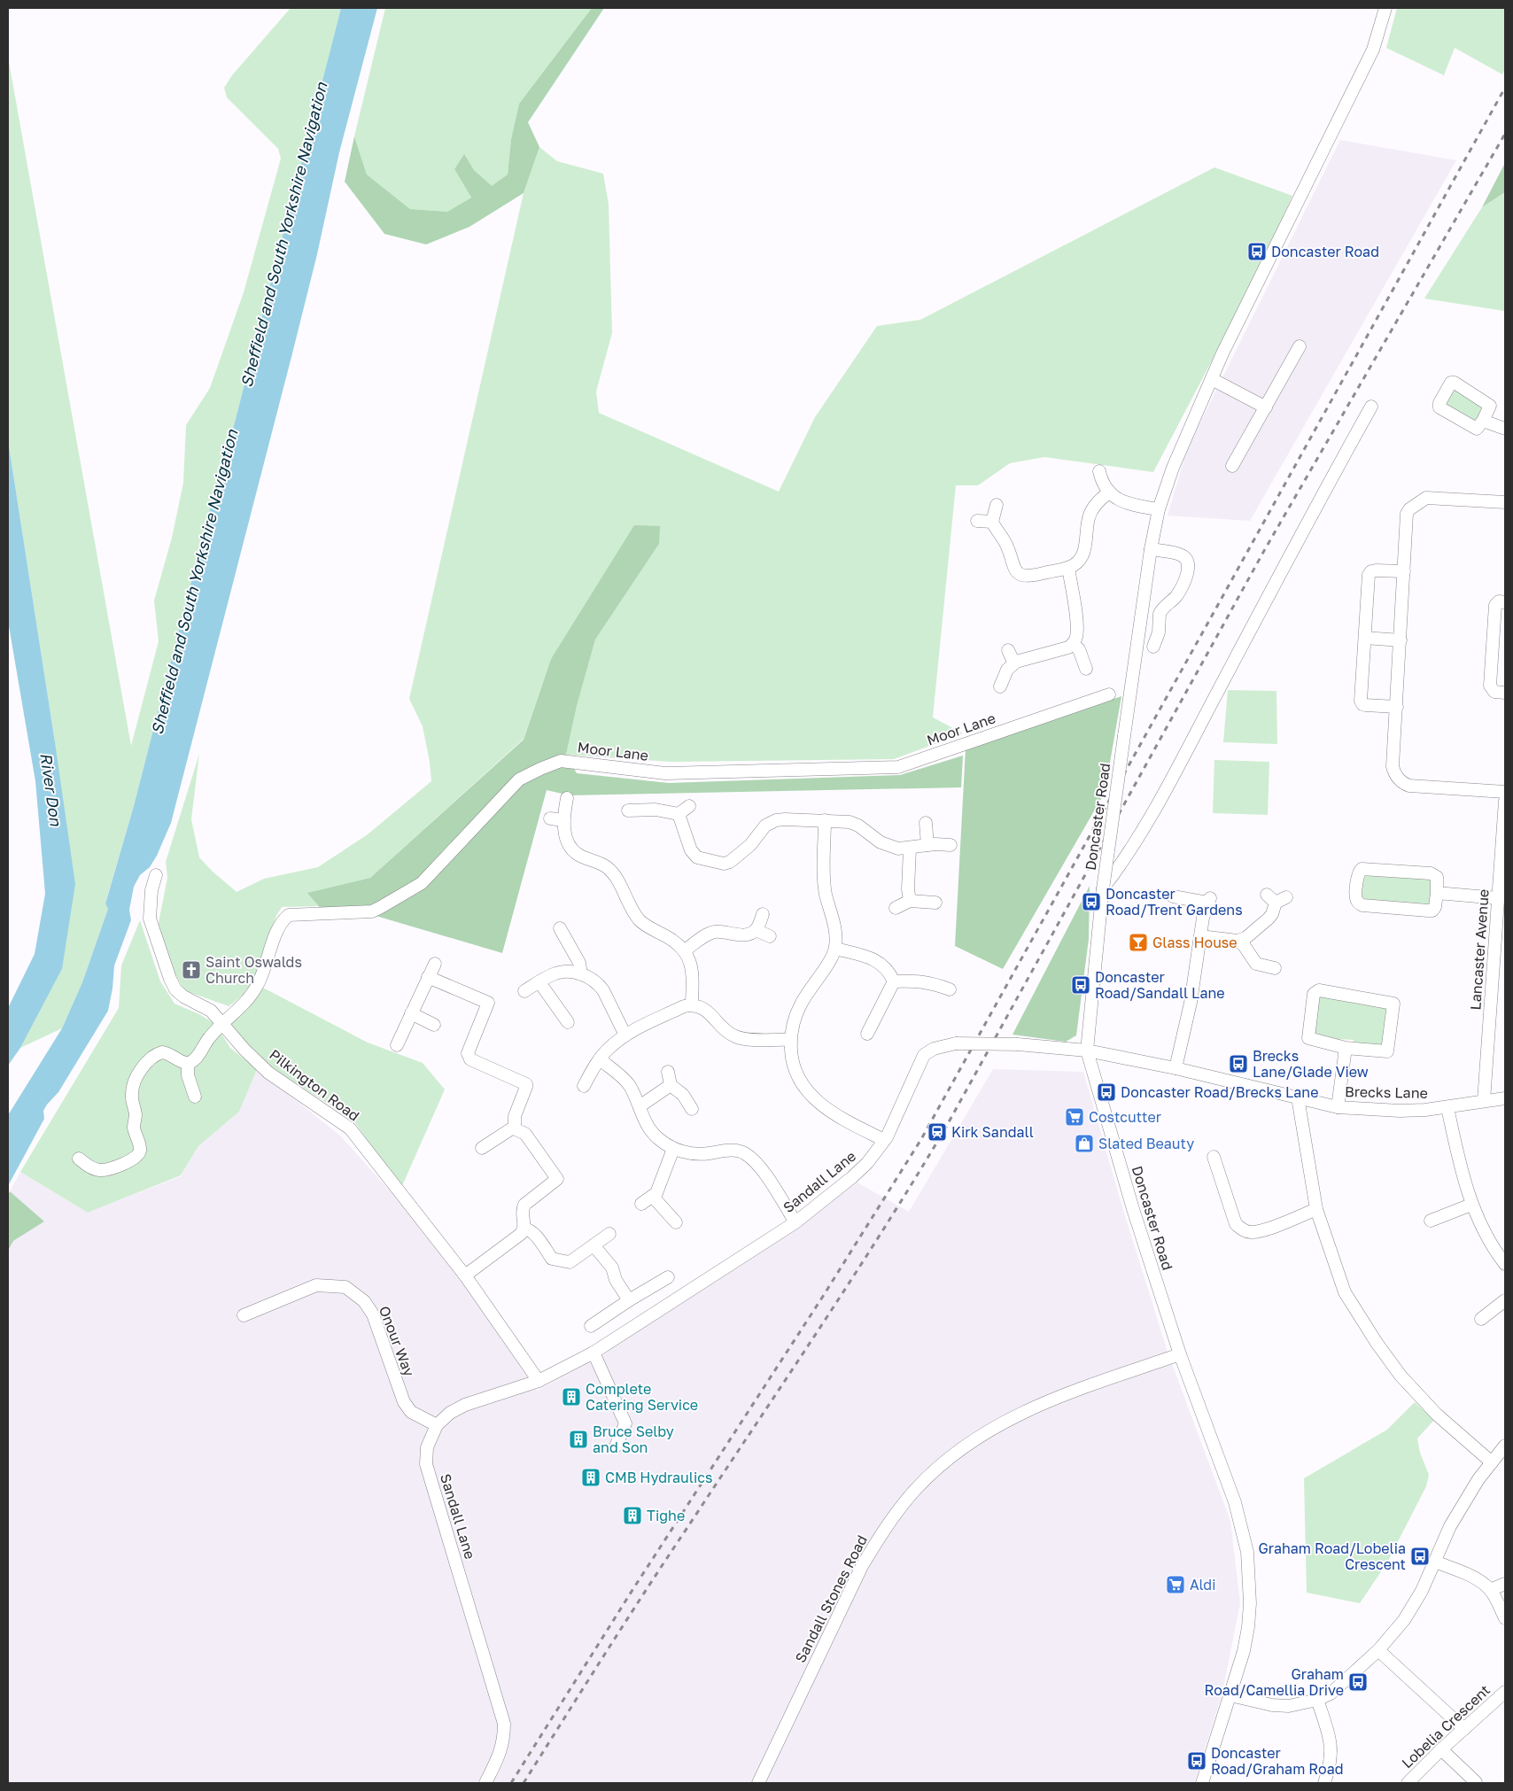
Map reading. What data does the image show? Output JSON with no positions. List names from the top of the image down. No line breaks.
{"streets":{"street":["Moor Lane","Doncaster Road","Lancaster Avenue","Pilkington Road","Brecks Lane","Sandall Lane","Onour Way","Sandall Stones Road","Lobelia Crescent"]},"crossings":[["Moor Lane","Pilkington Road"],["Doncaster Road","Brecks Lane"],["Doncaster Road","Sandall Lane"],["Doncaster Road","Sandall Stones Road"],["Lancaster Avenue","Brecks Lane"],["Pilkington Road","Sandall Lane"],["Brecks Lane","Sandall Lane"],["Sandall Lane","Onour Way"]],"water":["Sheffield and South Yorkshire Navigation","River Don"],"places":{"bus stop":["Doncaster Road","Doncaster Road/Trent Gardens","Doncaster Road/Sandall Lane","Brecks Lane/Glade View","Doncaster Road/Brecks Lane","Graham Road/Lobelia Crescent","Graham Road/Camellia Drive","Doncaster Road/Graham Road"],"bar":["Glass House"],"church":["Saint Oswalds Church"],"supermarket":["Costcutter","Aldi"],"station":["Kirk Sandall"],"shop":["Slated Beauty"],"building":["Complete Catering Service","Bruce Selby and Son","CMB Hydraulics","Tighe"]}}
